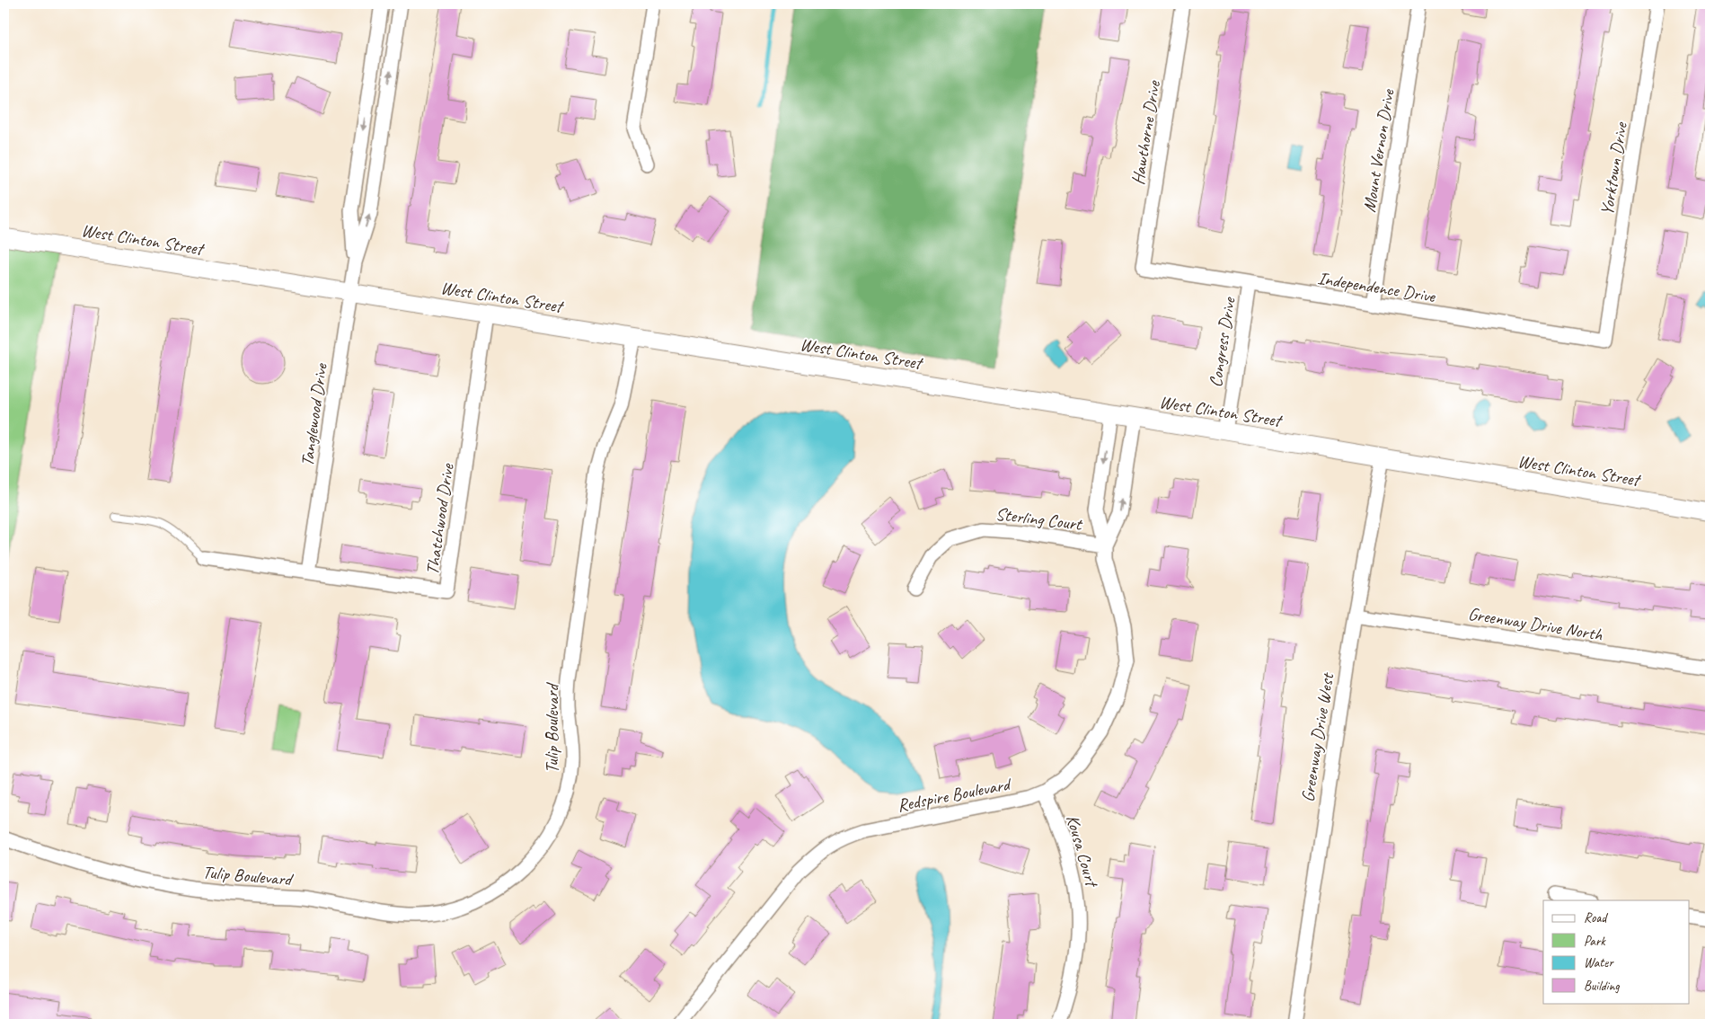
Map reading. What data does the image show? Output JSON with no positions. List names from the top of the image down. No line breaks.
{"streets":{"street":["Hawthorne Drive","Mount Vernon Drive","Yorktown Drive","West Clinton Street","Independence Drive","Congress Drive","Tanglewood Drive","Sterling Court","Thatchwood Drive","Greenway Drive North","Tulip Boulevard","Greenway Drive West","Redspire Boulevard","Kousa Court"]},"crossings":[["Hawthorne Drive","Independence Drive"],["Mount Vernon Drive","Independence Drive"],["Yorktown Drive","Independence Drive"],["West Clinton Street","Congress Drive"],["West Clinton Street","Tanglewood Drive"],["West Clinton Street","Thatchwood Drive"],["West Clinton Street","Tulip Boulevard"],["West Clinton Street","Greenway Drive West"],["West Clinton Street","Redspire Boulevard"],["Independence Drive","Congress Drive"],["Tanglewood Drive","Thatchwood Drive"],["Sterling Court","Redspire Boulevard"],["Greenway Drive North","Greenway Drive West"],["Redspire Boulevard","Kousa Court"]],"legend":["Road","Park","Water","Building"]}
